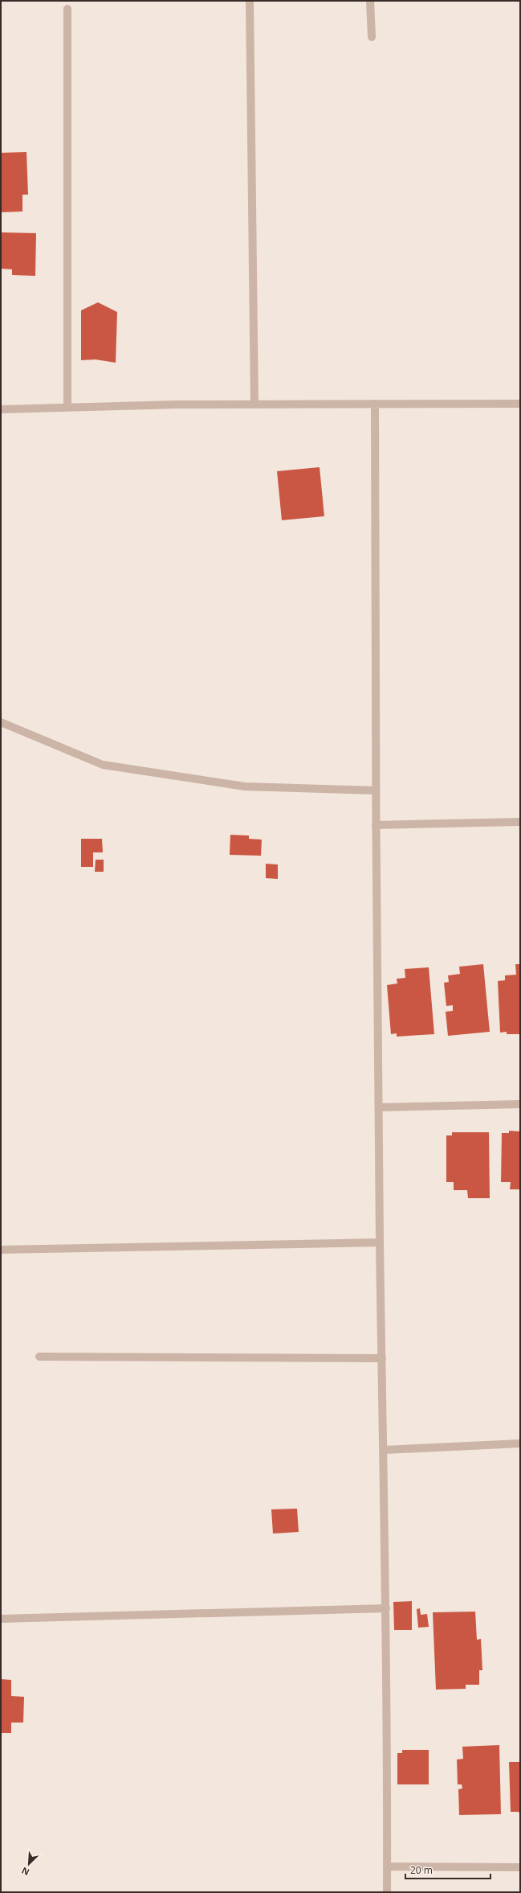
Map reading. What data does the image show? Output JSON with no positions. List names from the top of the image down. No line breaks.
{"scale_bar":"20 m","north":"bottom left"}
